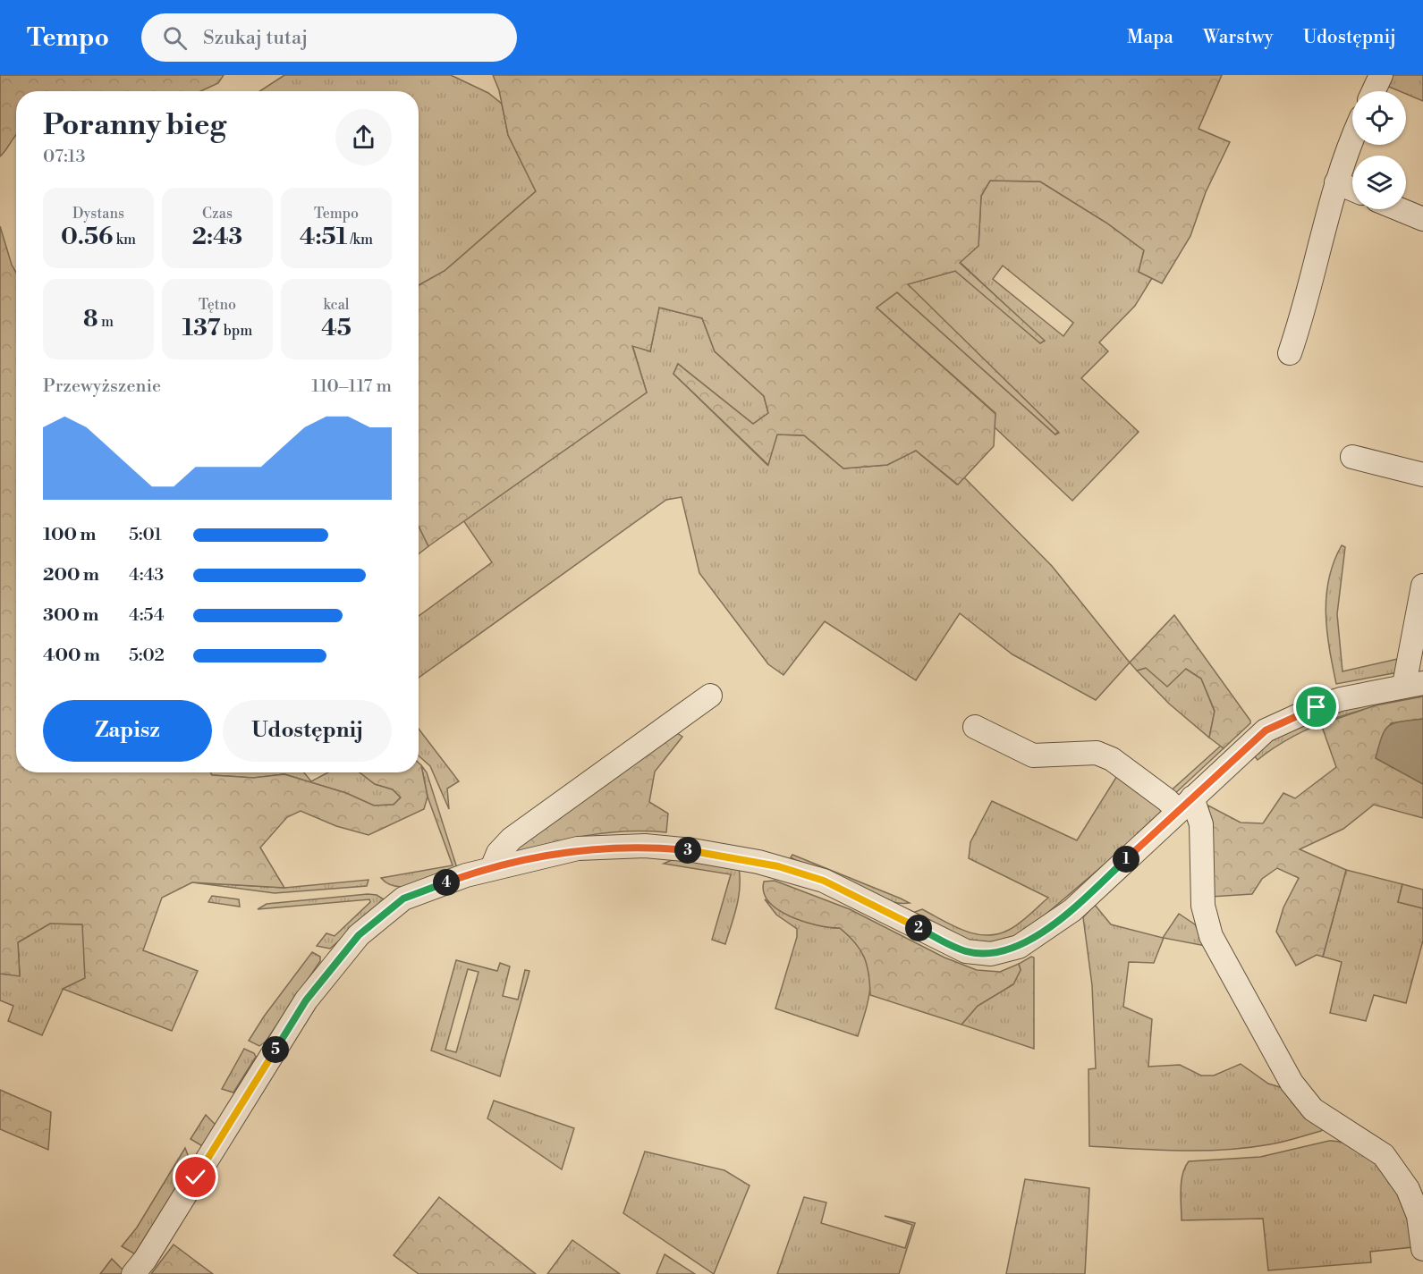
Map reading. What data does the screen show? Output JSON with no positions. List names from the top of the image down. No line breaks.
{"page":{"header":"Tempo","search":"Szukaj tutaj","nav":["Mapa","Warstwy","Udostępnij"],"heading":["Poranny bieg","07:13"],"stats":[["Dystans","0.56 km"],["Czas","2:43"],["Tempo","4:51 /km"],["8 m"],["Tętno","137 bpm"],["kcal","45"]],"chart":["Przewyższenie","110–117 m"],"list":[{"name":"100 m","note":"5:01"},{"name":"200 m","note":"4:43"},{"name":"300 m","note":"4:54"},{"name":"400 m","note":"5:02"}],"buttons":["Zapisz","Udostępnij"],"pins":["3","1","4","2","5"]}}
